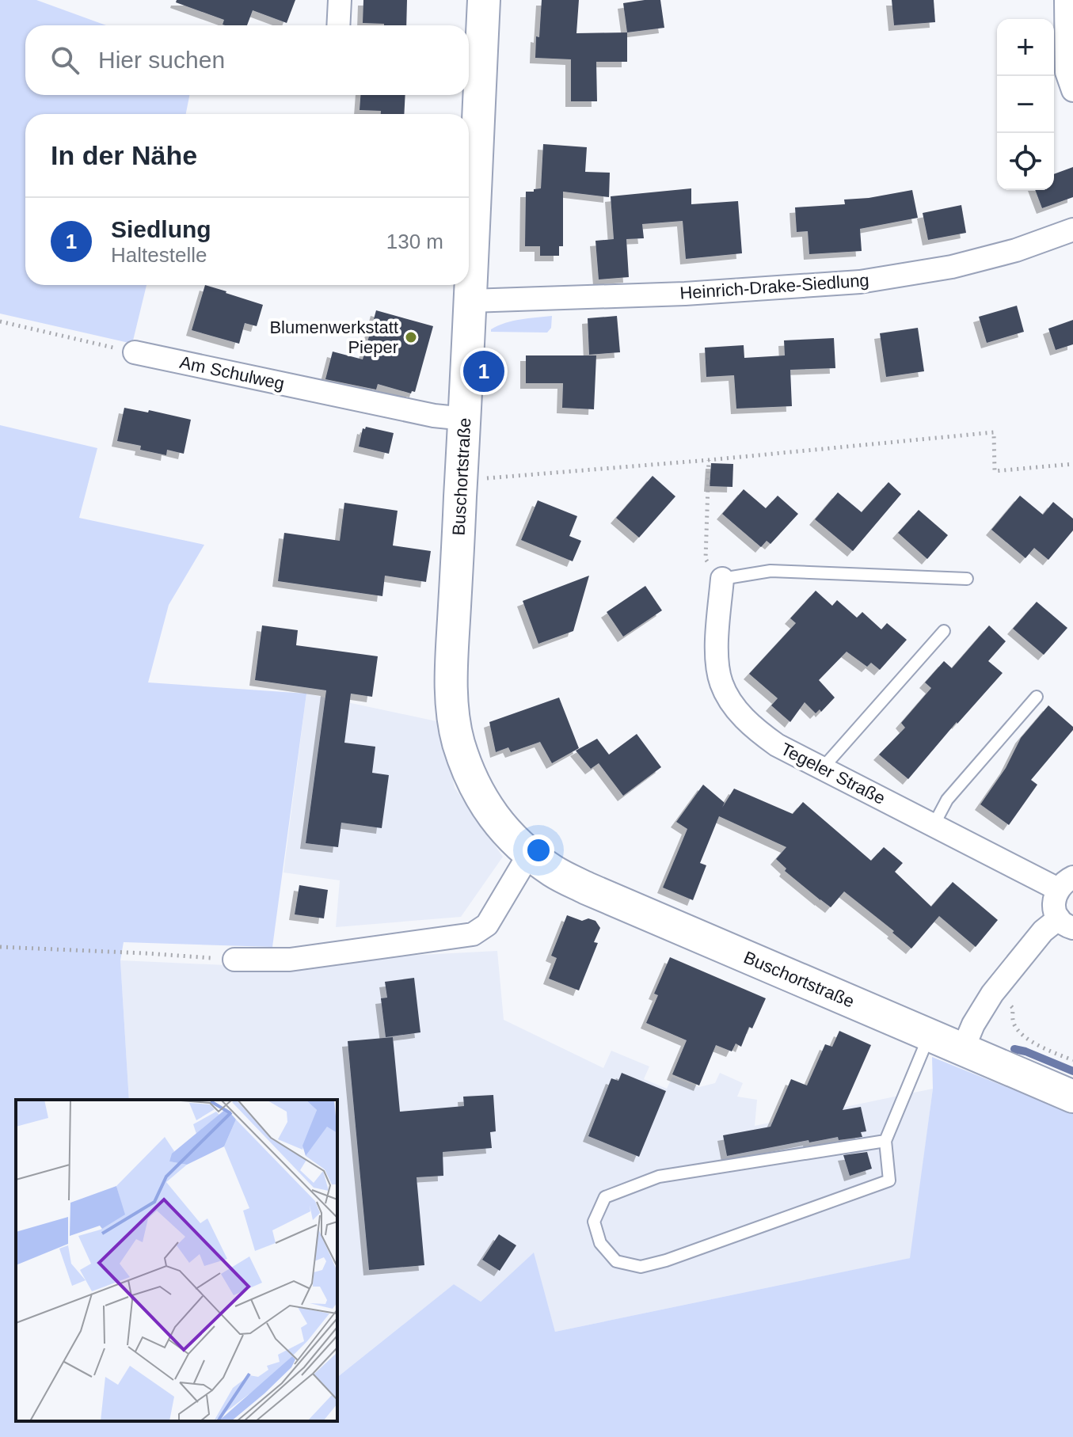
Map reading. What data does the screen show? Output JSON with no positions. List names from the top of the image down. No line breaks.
{"streets":{"main road":["Buschortstraße"],"street":["Heinrich-Drake-Siedlung","Am Schulweg","Tegeler Straße"]},"crossings":[["Heinrich-Drake-Siedlung","Buschortstraße"],["Am Schulweg","Buschortstraße"]],"places":["Blumenwerkstatt Pieper"],"page":{"map_buttons":["+","−"],"search":"Hier suchen","heading":"In der Nähe","list":[{"mark":"1","name":"Siedlung","note":"Haltestelle","value":"130 m"}],"pins":"1"}}
